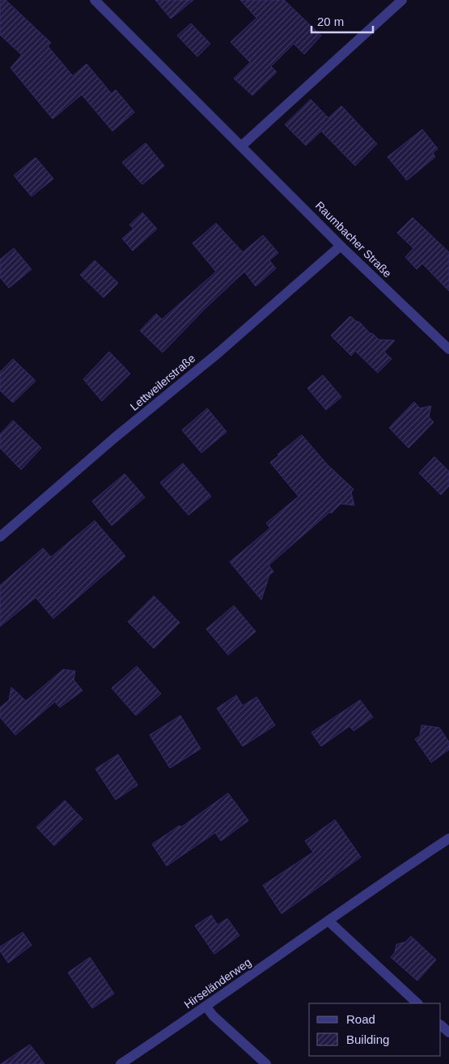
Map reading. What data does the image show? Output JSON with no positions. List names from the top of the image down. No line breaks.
{"streets":{"street":["Raumbacher Straße","Lettweilerstraße","Hirseländerweg"]},"crossings":[["Raumbacher Straße","Lettweilerstraße"]],"legend":["Road","Building"],"scale_bar":"20 m"}
